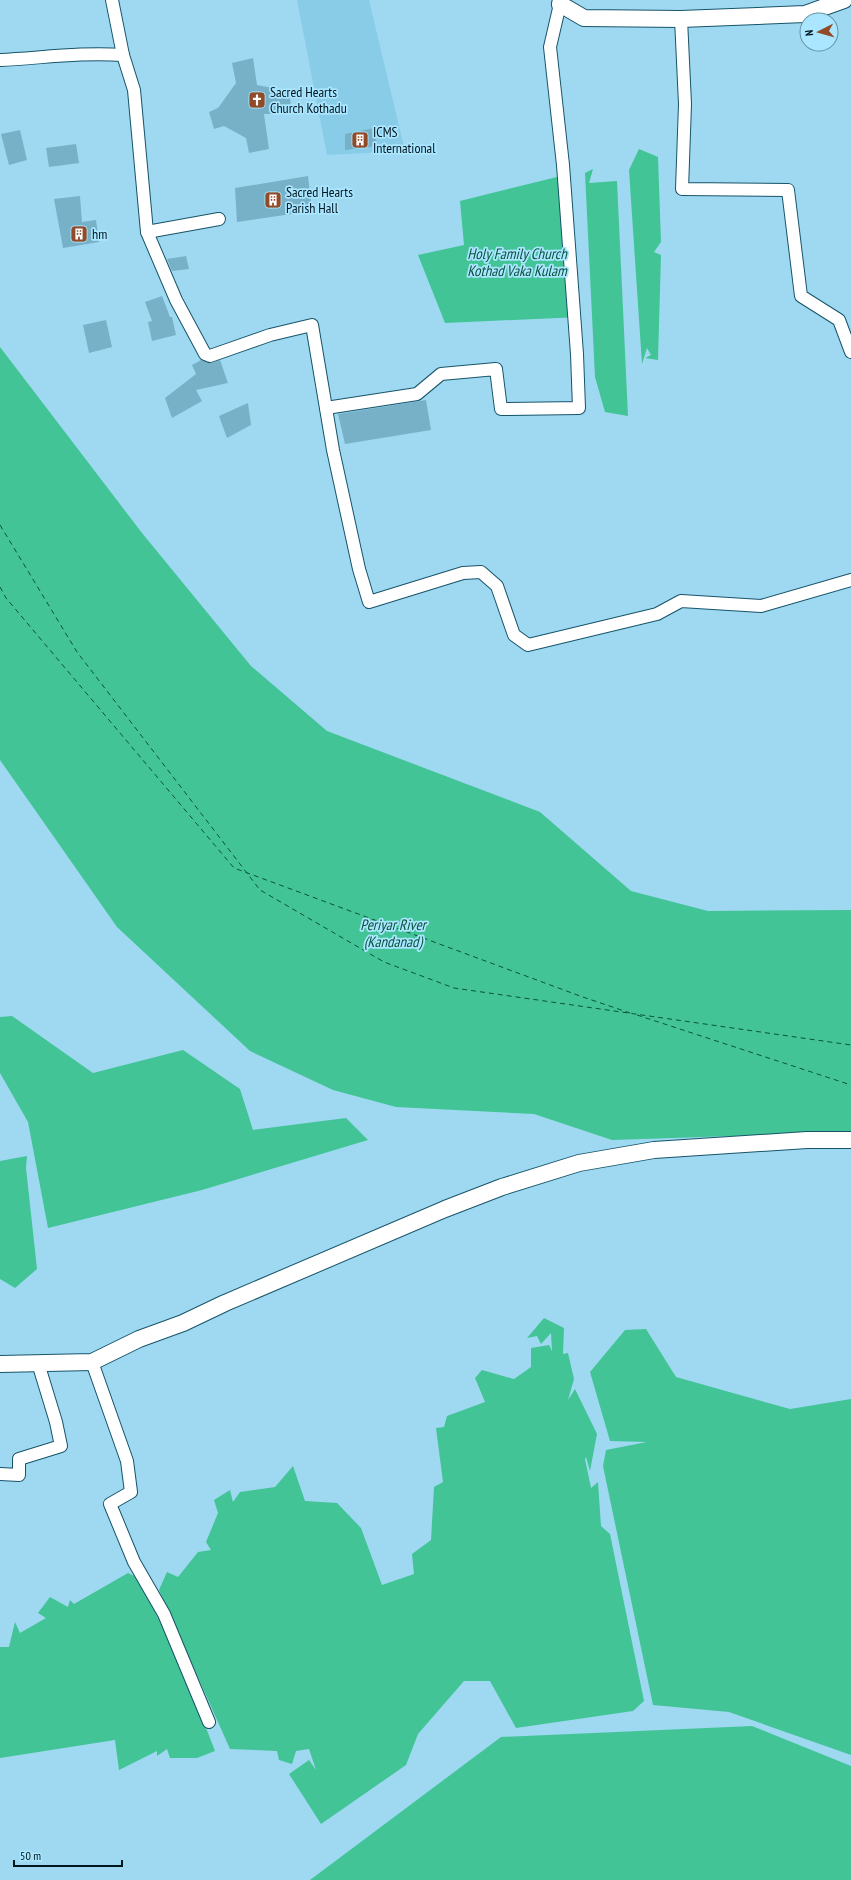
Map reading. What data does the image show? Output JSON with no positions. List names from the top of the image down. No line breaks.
{"water":["Holy Family Church Kothad Vaka Kulam","Periyar River (Kandanad)"],"places":{"church":["Sacred Hearts Church Kothadu"],"building":["ICMS International","Sacred Hearts Parish Hall","hm"]},"scale_bar":"50 m","north":"left"}
